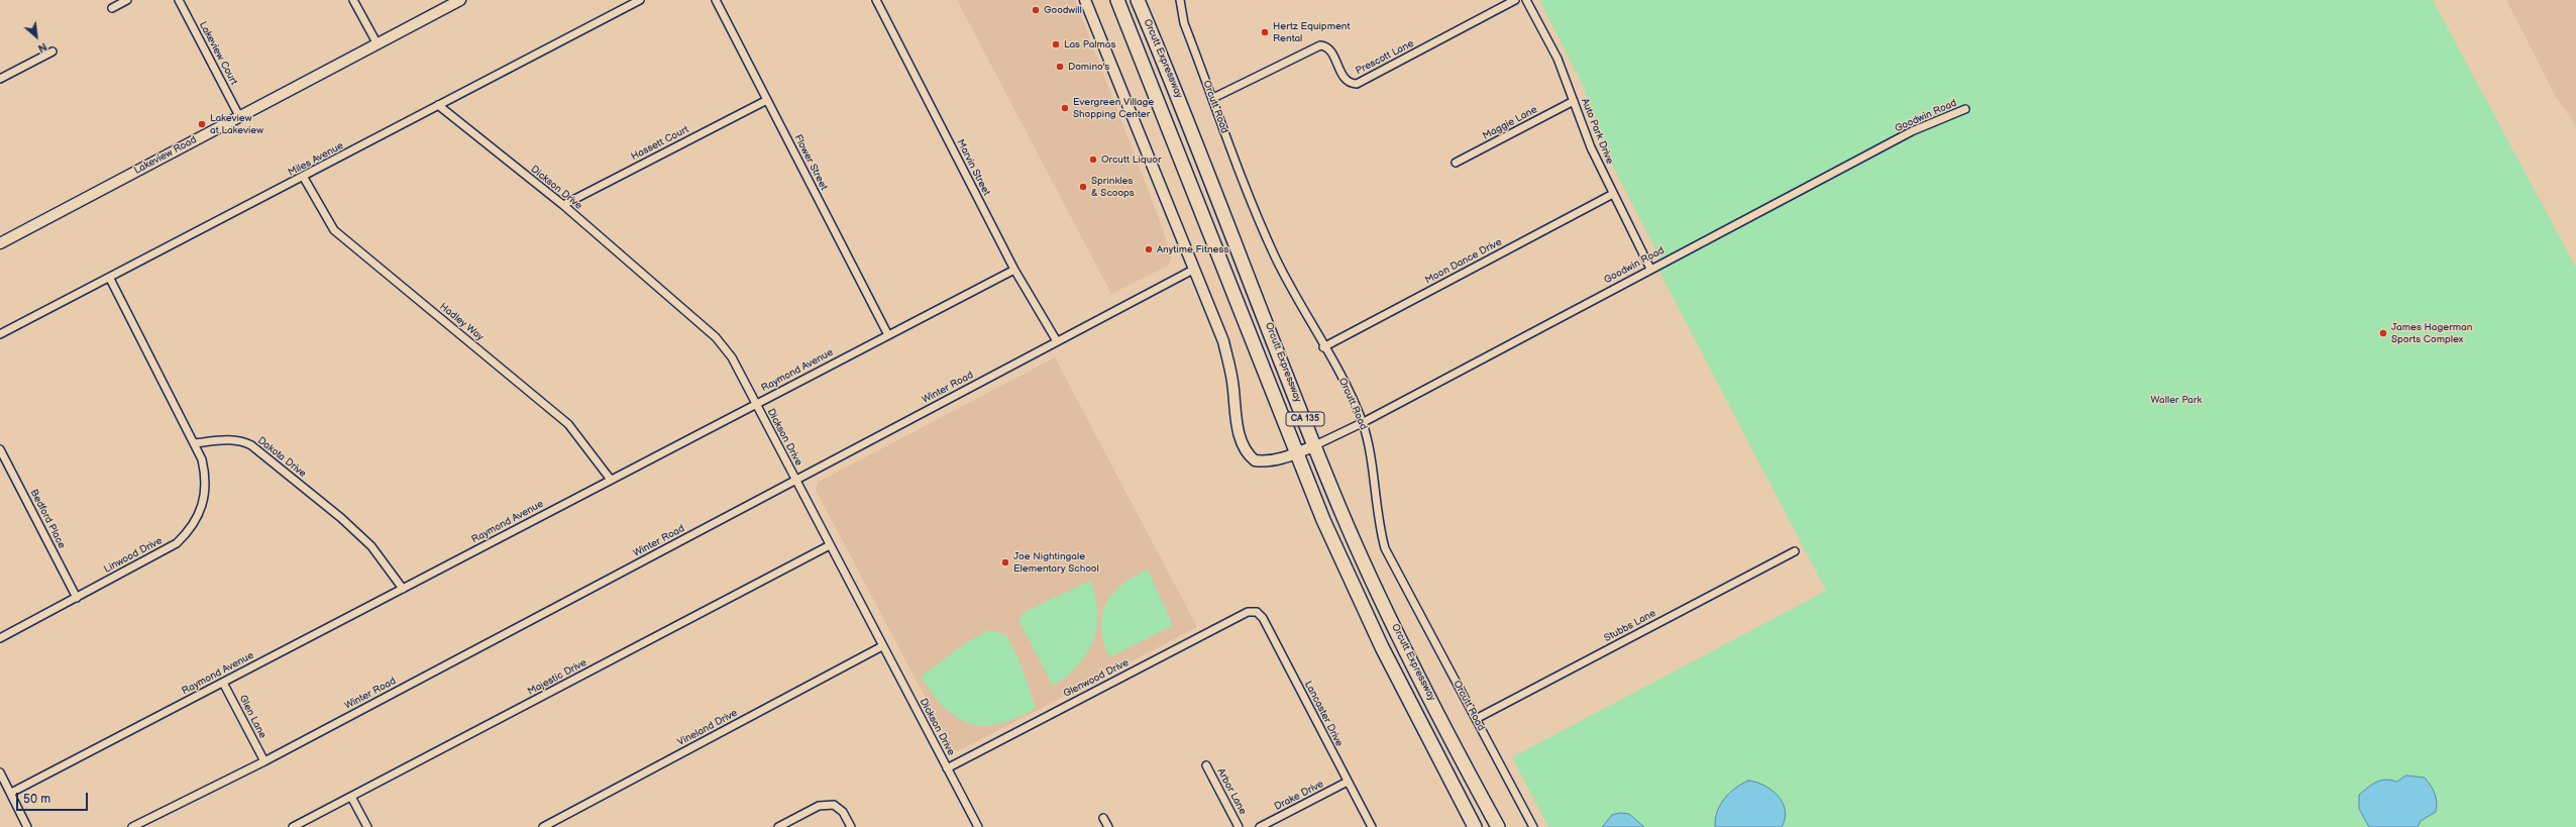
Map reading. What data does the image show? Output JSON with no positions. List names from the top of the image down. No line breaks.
{"streets":{"highway":["Orcutt Expressway","CA 135"],"street":["Lakeview Court","Prescott Lane","Orcutt Road","Goodwin Road","Maggie Lane","Auto Park Drive","Hassett Court","Lakeview Road","Miles Avenue","Flower Street","Marvin Street","Dickson Drive","Moon Dance Drive","Hadley Way","Raymond Avenue","Winter Road","Dakota Drive","Bedford Place","Linwood Drive","Stubbs Lane","Majestic Drive","Glenwood Drive","Lancaster Drive","Glen Lane","Vineland Drive","Arbor Lane","Drake Drive"]},"crossings":[["Lakeview Court","Lakeview Road"],["Prescott Lane","Orcutt Road"],["Orcutt Expressway","Goodwin Road"],["Orcutt Road","Goodwin Road"],["Orcutt Road","Moon Dance Drive"],["Orcutt Road","Stubbs Lane"],["Goodwin Road","Auto Park Drive"],["Maggie Lane","Auto Park Drive"],["Auto Park Drive","Moon Dance Drive"],["Hassett Court","Flower Street"],["Hassett Court","Dickson Drive"],["Miles Avenue","Dickson Drive"],["Miles Avenue","Hadley Way"],["Flower Street","Raymond Avenue"],["Marvin Street","Raymond Avenue"],["Marvin Street","Winter Road"],["Dickson Drive","Raymond Avenue"],["Dickson Drive","Winter Road"],["Dickson Drive","Majestic Drive"],["Dickson Drive","Glenwood Drive"],["Dickson Drive","Vineland Drive"],["Hadley Way","Raymond Avenue"],["Raymond Avenue","Dakota Drive"],["Raymond Avenue","Glen Lane"],["Winter Road","Glen Lane"],["Dakota Drive","Linwood Drive"],["Bedford Place","Linwood Drive"],["Glenwood Drive","Lancaster Drive"],["Lancaster Drive","Drake Drive"]],"parks":["Waller Park"],"places":["Goodwill","Hertz Equipment Rental","Las Palmas","Domino's","Evergreen Village Shopping Center","Lakeview at Lakeview","Orcutt Liquor","Sprinkles & Scoops","Anytime Fitness","James Hagerman Sports Complex","Joe Nightingale Elementary School"],"scale_bar":"50 m","north":"bottom right"}
